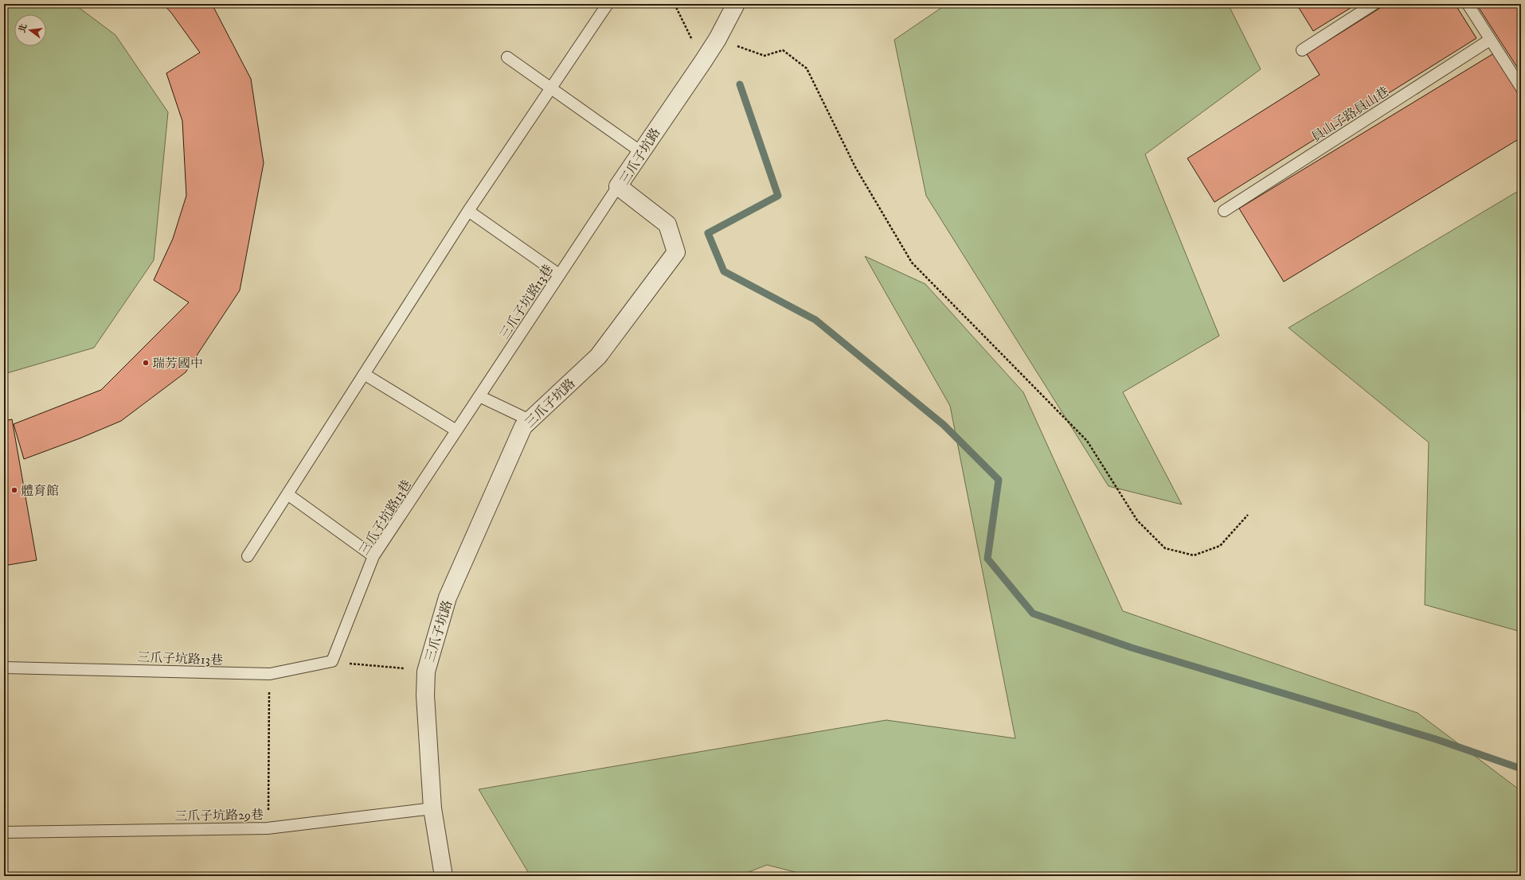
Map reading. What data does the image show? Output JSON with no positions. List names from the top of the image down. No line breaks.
{"streets":{"street":["三爪子坑路"],"lane":["員山子路員山巷","三爪子坑路13巷","三爪子坑路29巷"]},"crossings":[["三爪子坑路","三爪子坑路13巷"],["三爪子坑路","三爪子坑路29巷"]],"places":["瑞芳國中","體育館"],"north":"left"}
